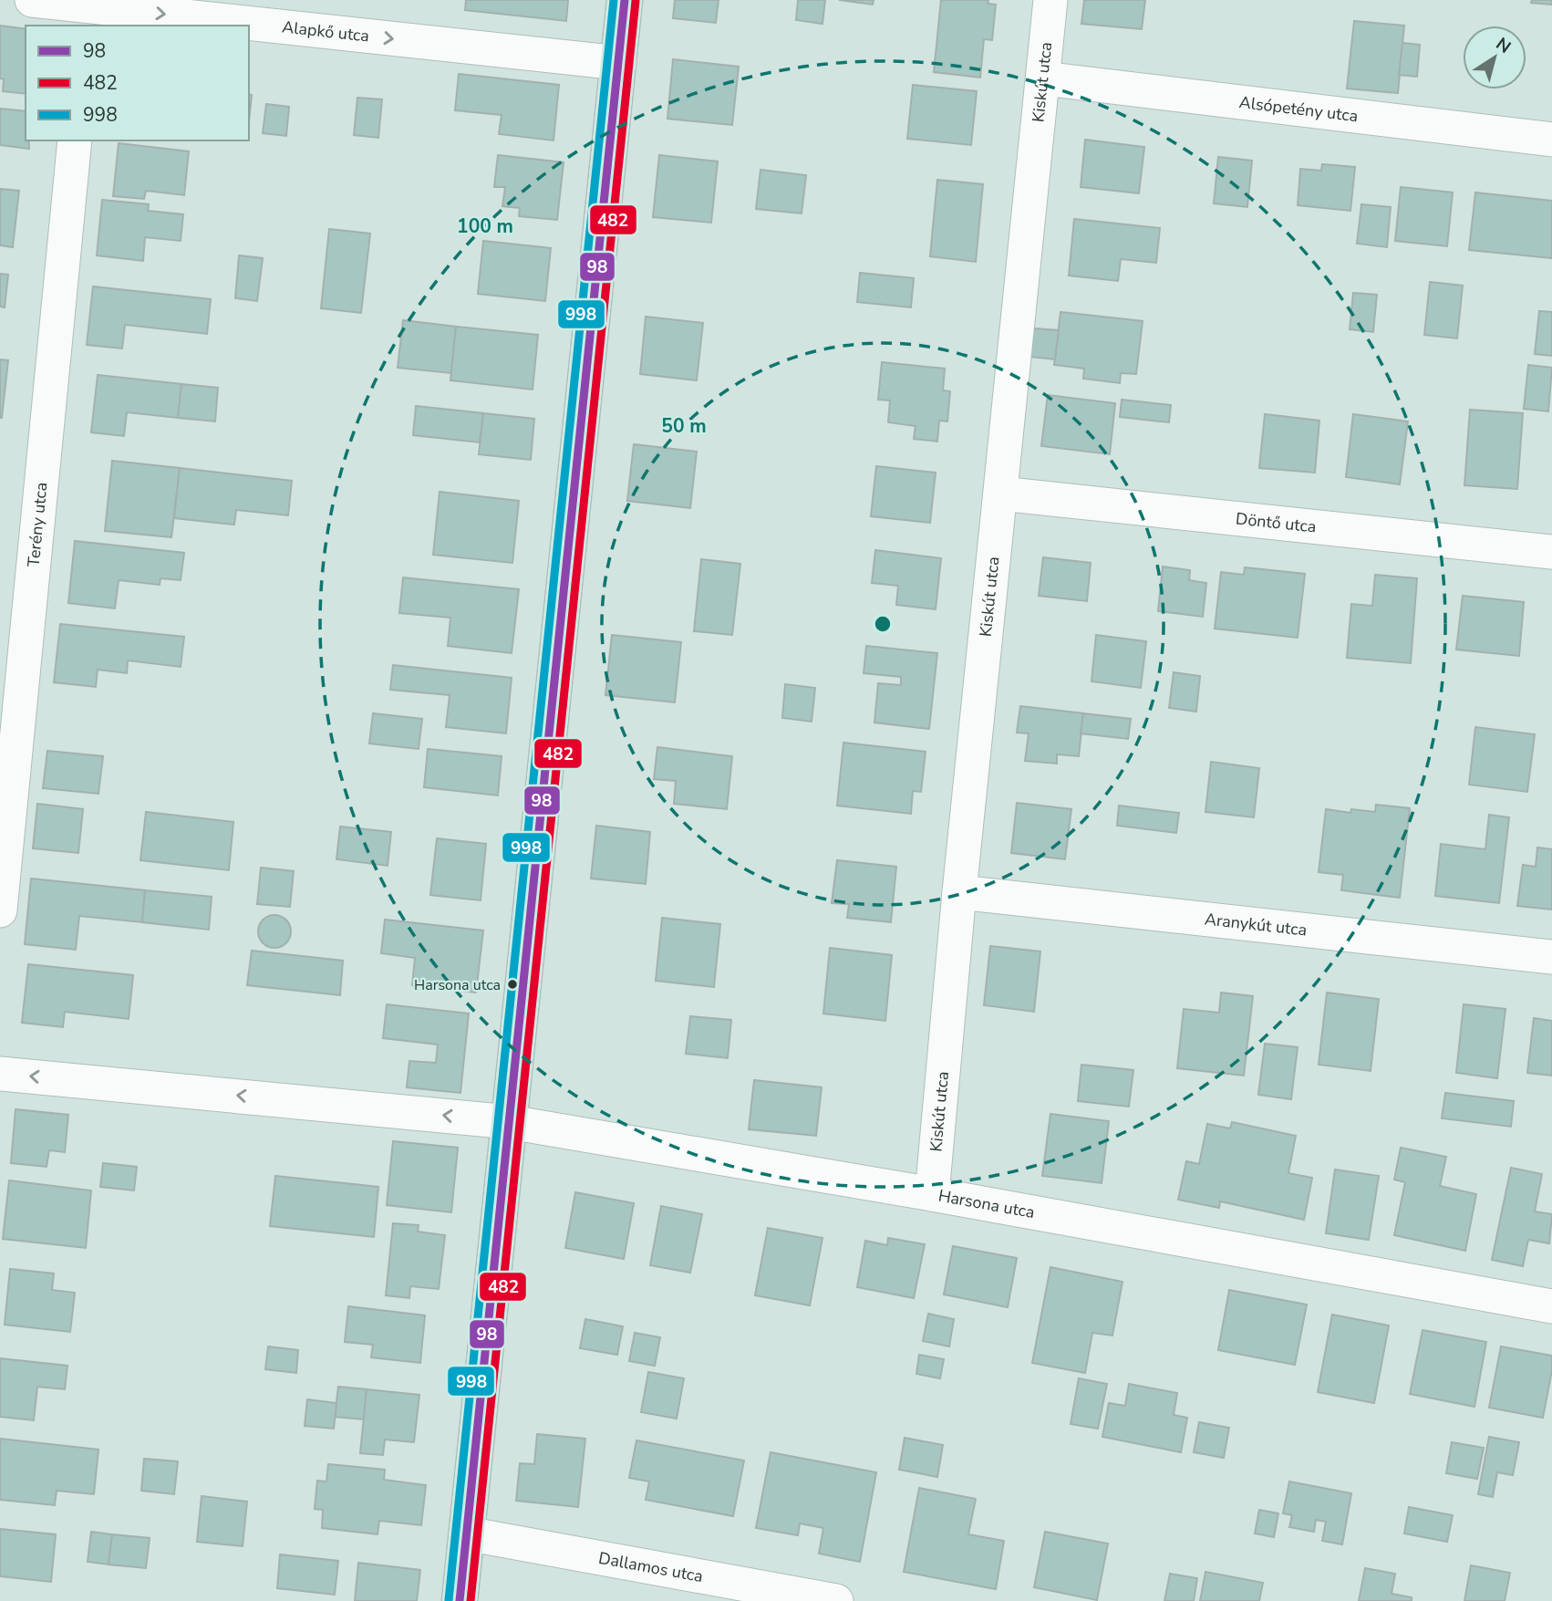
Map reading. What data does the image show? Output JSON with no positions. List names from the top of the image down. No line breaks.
{"streets":{"street":["Alapkő utca","Kiskút utca","Alsópetény utca","Döntő utca","Terény utca","Aranykút utca","Harsona utca","Dallamos utca"]},"crossings":[["Kiskút utca","Alsópetény utca"],["Kiskút utca","Döntő utca"],["Kiskút utca","Aranykút utca"],["Kiskút utca","Harsona utca"]],"one_way":["Alapkő utca"],"places":["Harsona utca"],"lines":["transit line 98","transit line 998","transit line 482"],"legend":["98","482","998"],"north":"top right","rings":["100 m","50 m"]}
